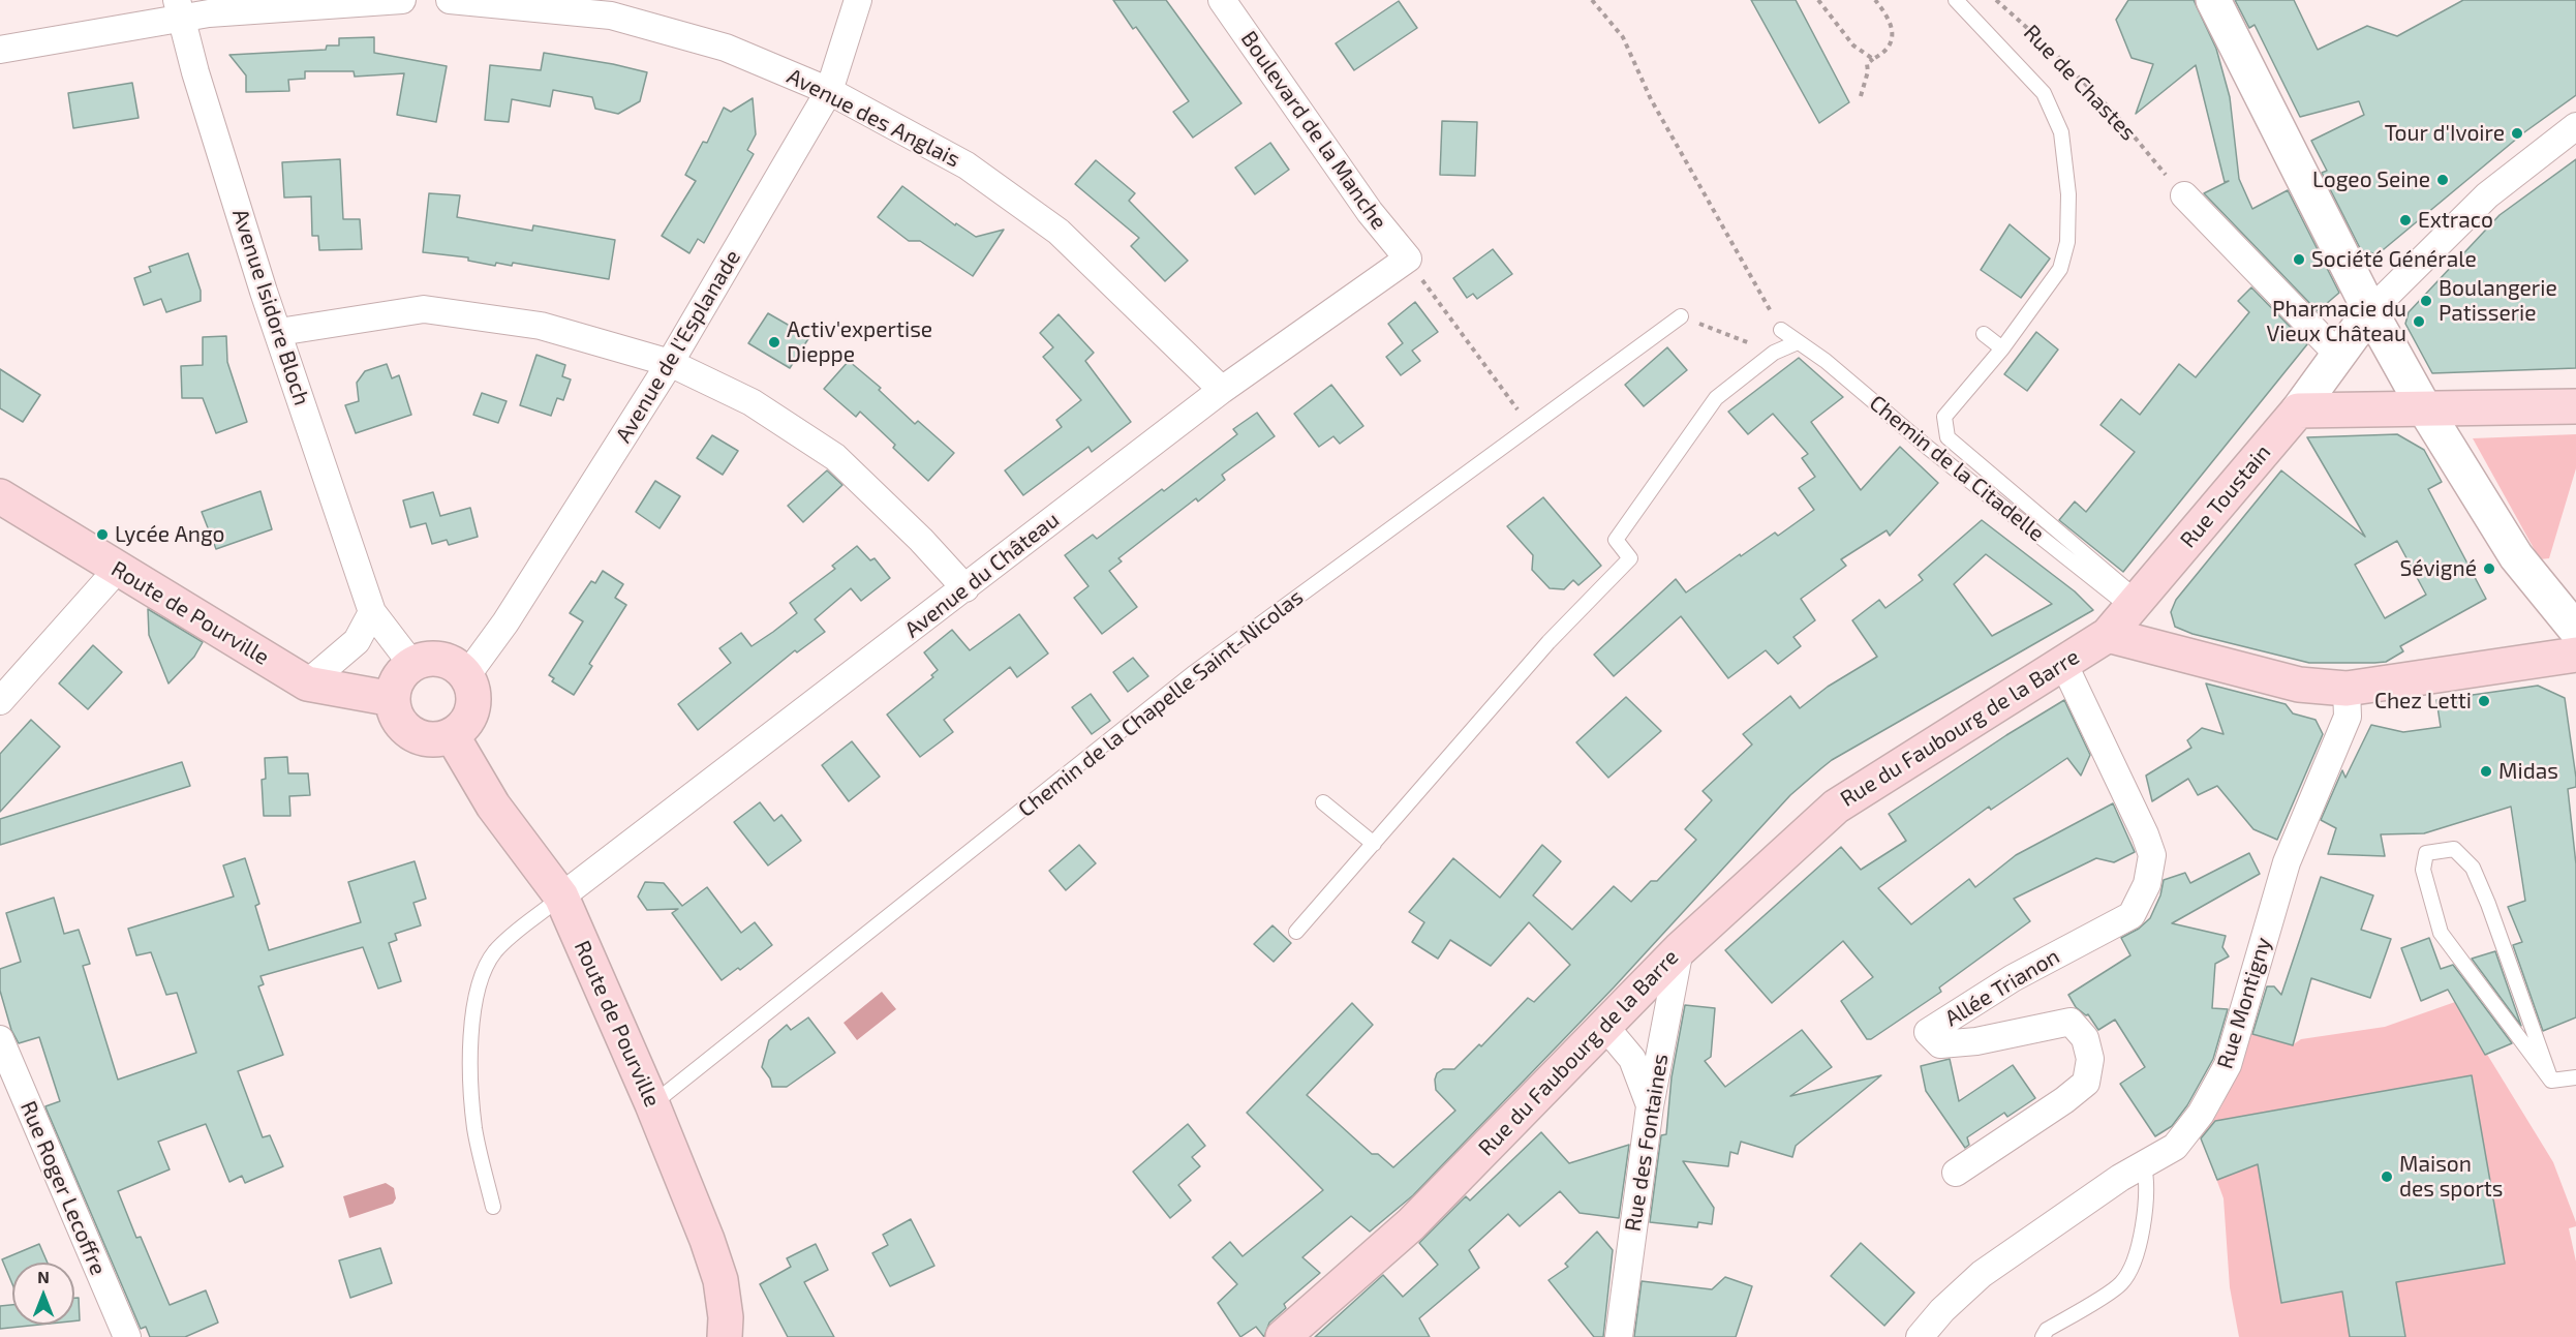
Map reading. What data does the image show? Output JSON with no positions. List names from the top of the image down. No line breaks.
{"streets":{"main road":["Rue Toustain","Route de Pourville","Rue du Faubourg de la Barre"],"street":["Avenue des Anglais","Boulevard de la Manche","Avenue Isidore Bloch","Avenue de l'Esplanade","Avenue du Château","Allée Trianon","Rue Montigny","Rue des Fontaines","Rue Roger Lecoffre"],"lane":["Chemin de la Citadelle","Chemin de la Chapelle Saint-Nicolas"],"path":["Rue de Chastes"]},"crossings":[["Avenue des Anglais","Avenue de l'Esplanade"],["Avenue des Anglais","Avenue du Château"],["Boulevard de la Manche","Avenue du Château"],["Avenue Isidore Bloch","Avenue de l'Esplanade"],["Avenue Isidore Bloch","Route de Pourville"],["Avenue de l'Esplanade","Route de Pourville"],["Chemin de la Citadelle","Rue Toustain"],["Rue Toustain","Rue du Faubourg de la Barre"],["Avenue du Château","Route de Pourville"],["Route de Pourville","Chemin de la Chapelle Saint-Nicolas"],["Rue du Faubourg de la Barre","Allée Trianon"],["Rue du Faubourg de la Barre","Rue des Fontaines"]],"places":["Tour d'Ivoire","Logeo Seine","Extraco","Société Générale","Boulangerie Patisserie","Pharmacie du Vieux Château","Activ'expertise Dieppe","Lycée Ango","Sévigné","Chez Letti","Midas","Maison des sports"],"north":"top"}
